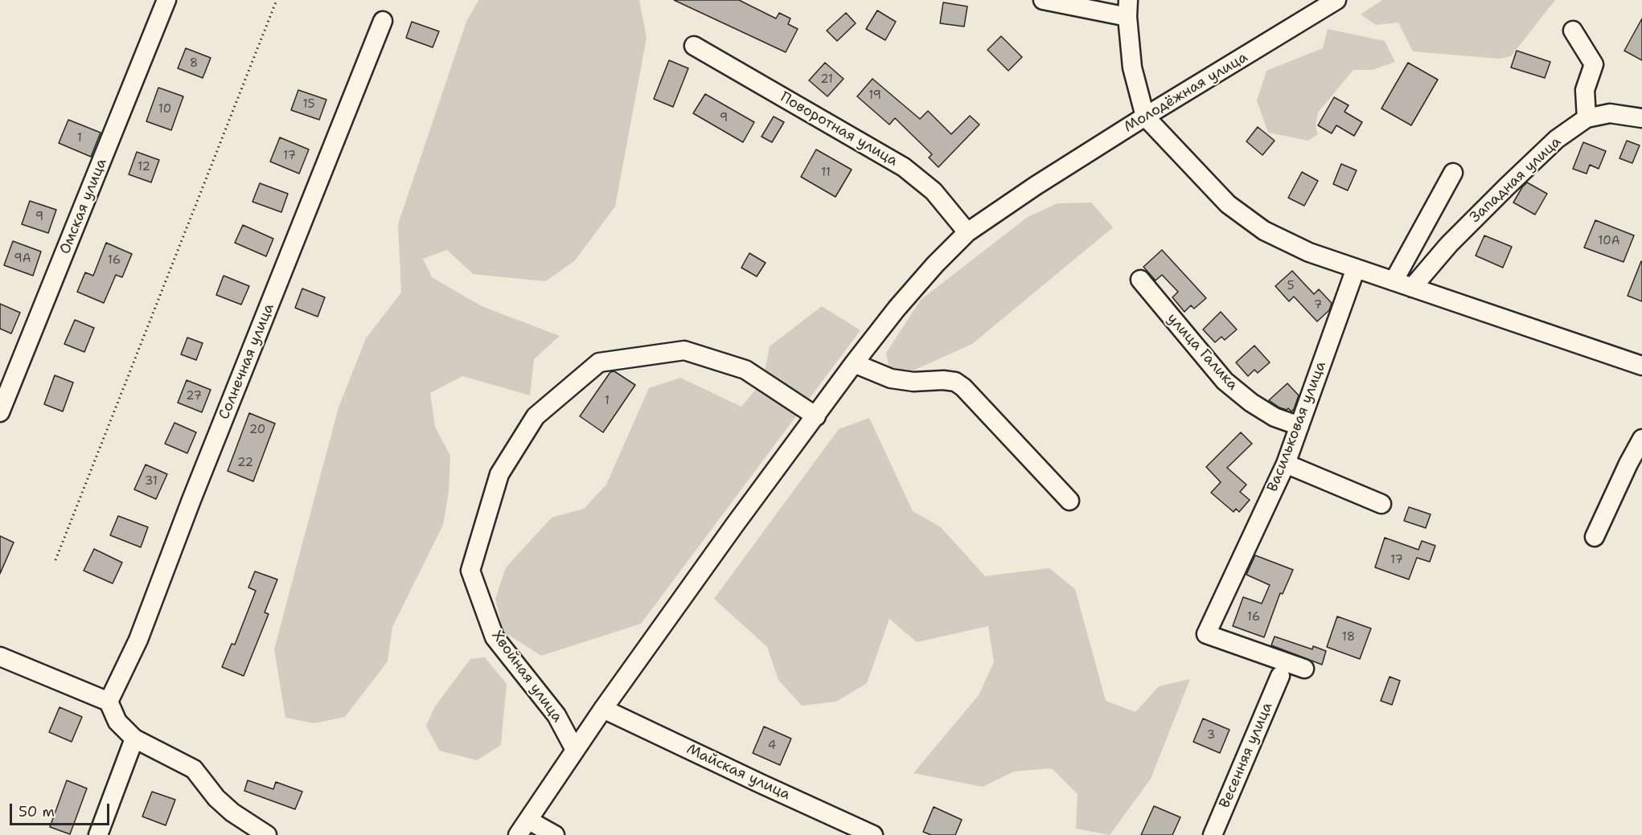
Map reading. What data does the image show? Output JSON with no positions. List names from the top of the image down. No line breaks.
{"streets":{"street":["Молодёжная улица","Поворотная улица","Западная улица","Омская улица","улица Галика","Солнечная улица","Васильковая улица","Хвойная улица","Весенняя улица","Майская улица"]},"crossings":[["Молодёжная улица","Поворотная улица"],["Молодёжная улица","Хвойная улица"],["Молодёжная улица","Майская улица"],["улица Галика","Васильковая улица"]],"house_numbers":["8","21","19","15","10","9","1","17","12","11","9","10А","9А","16","5","7","27","1","20","22","31","17","16","18","3","4"],"scale_bar":"50 m"}
